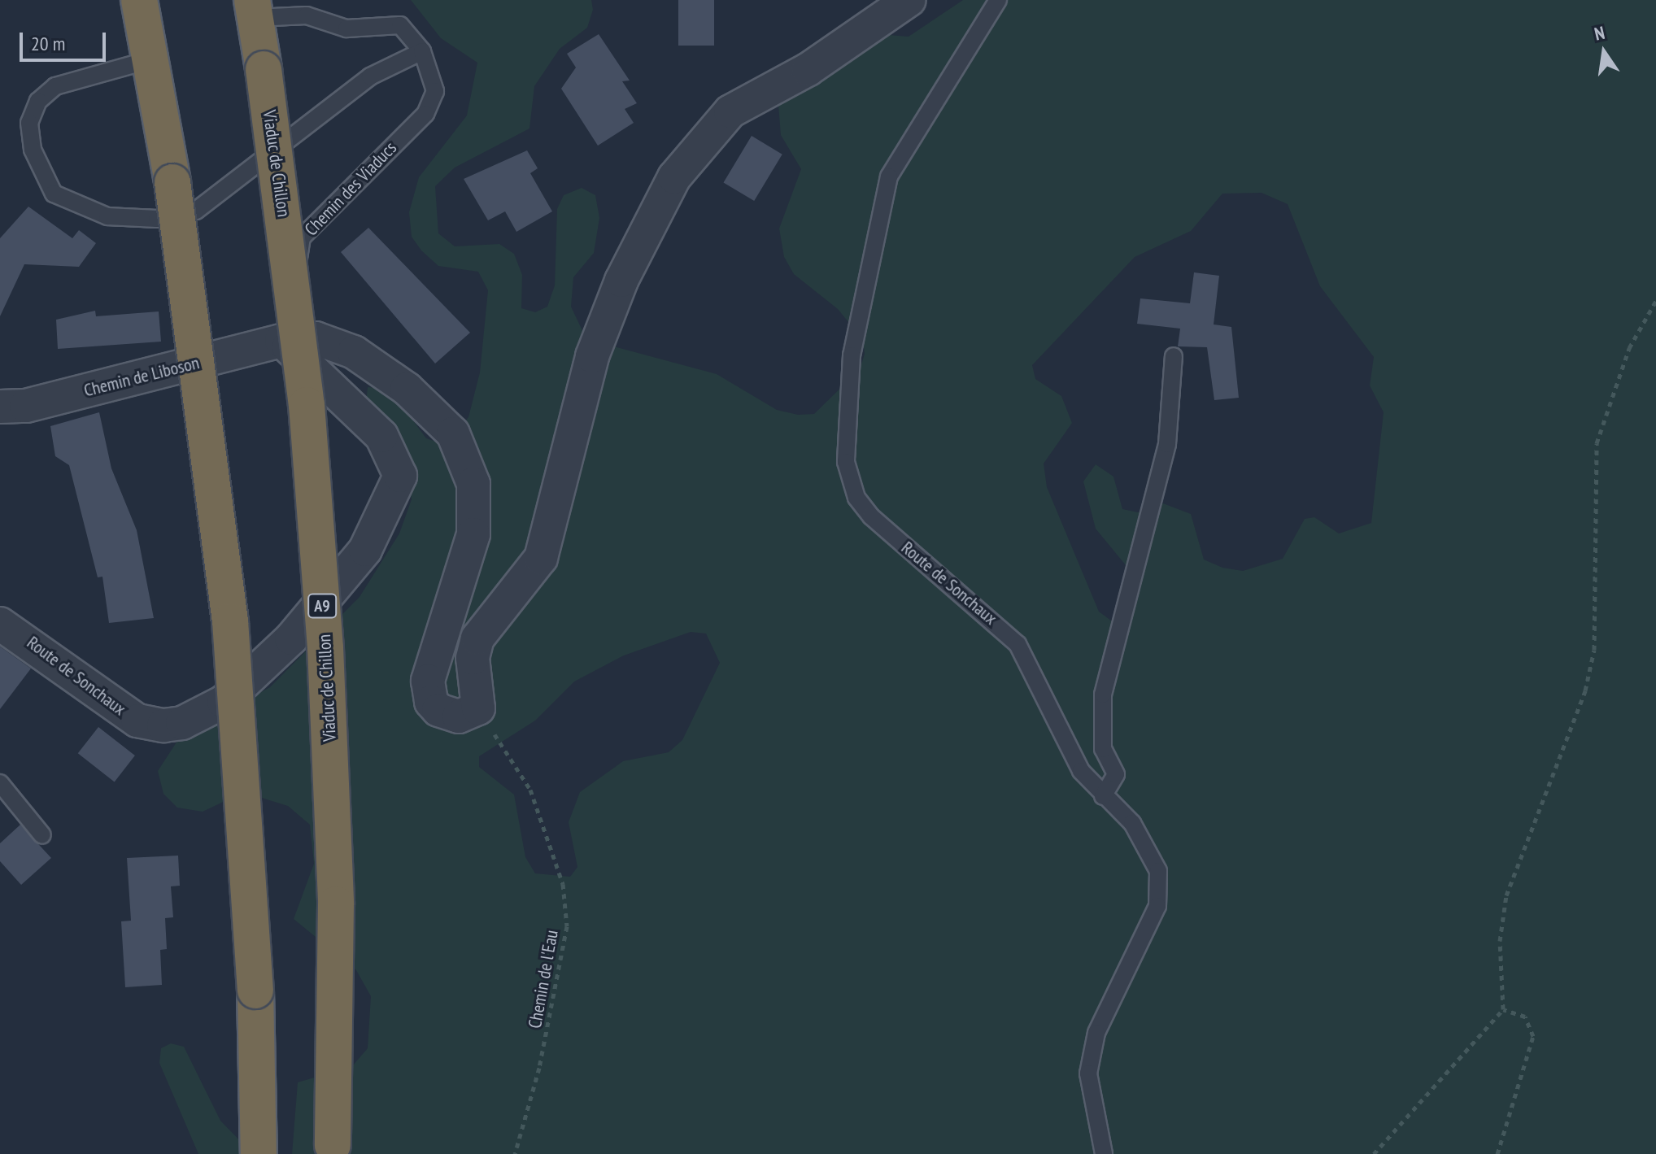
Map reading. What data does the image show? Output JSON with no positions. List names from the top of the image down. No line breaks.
{"streets":{"highway":["Viaduc de Chillon","A9"],"street":["Chemin de Liboson","Route de Sonchaux"],"lane":["Chemin des Viaducs"],"path":["Chemin de l'Eau"]},"crossings":[["Viaduc de Chillon","Chemin des Viaducs"],["Chemin des Viaducs","Chemin de Liboson"],["Chemin de Liboson","Route de Sonchaux"]],"scale_bar":"20 m","north":"top"}
